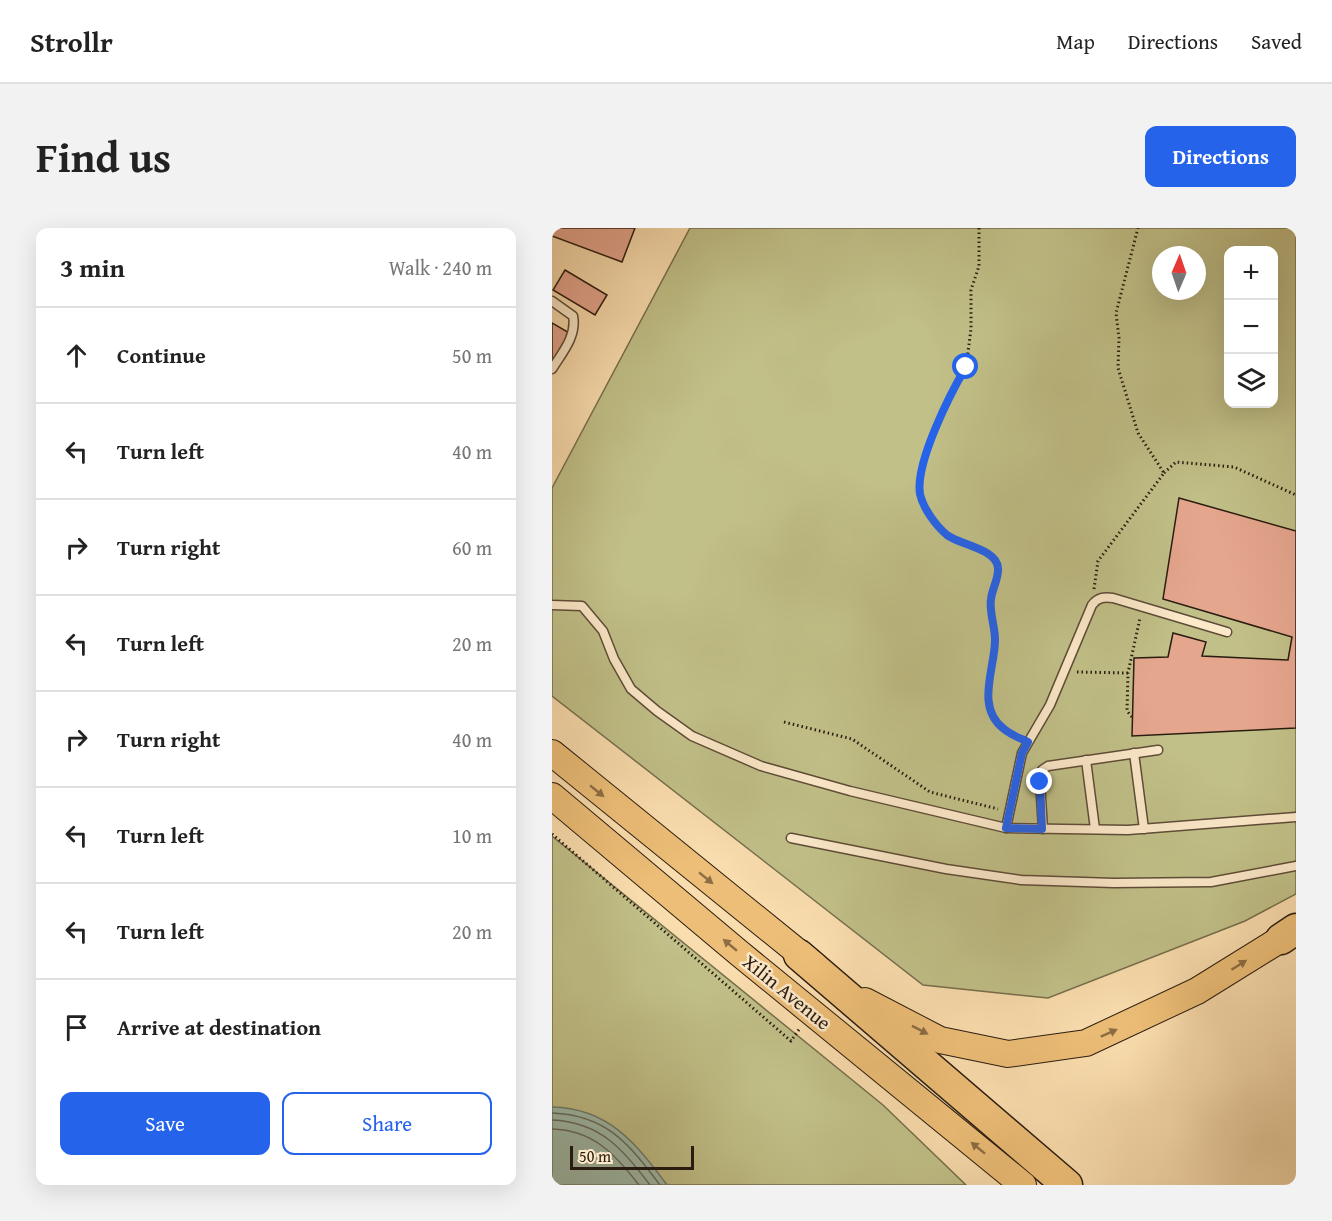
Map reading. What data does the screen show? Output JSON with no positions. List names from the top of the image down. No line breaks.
{"streets":{"main road":["Xilin Avenue"]},"scale_bar":"50 m","north":"top","page":{"header":"Strollr","nav":["Map","Directions","Saved"],"title":"Find us","buttons":["Directions",["Save","Share"]],"heading":["3 min","Walk · 240 m"],"map_buttons":["+","−"],"list":[["Continue","50 m"],["Turn left","40 m"],["Turn right","60 m"],["Turn left","20 m"],["Turn right","40 m"],["Turn left","10 m"],["Turn left","20 m"],"Arrive at destination"],"scale":"50 m"}}
